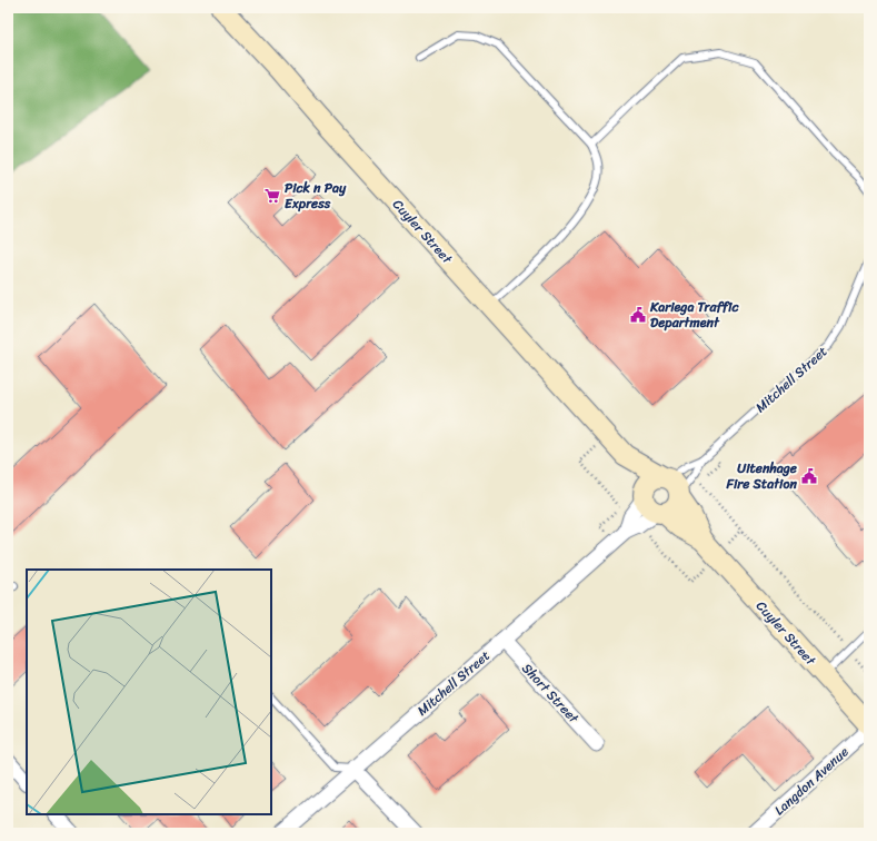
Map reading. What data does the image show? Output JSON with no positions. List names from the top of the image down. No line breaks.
{"streets":{"main road":["Cuyler Street"],"street":["Mitchell Street","Short Street","Langdon Avenue"]},"crossings":[["Cuyler Street","Mitchell Street"],["Cuyler Street","Langdon Avenue"],["Mitchell Street","Short Street"]],"places":{"supermarket":["Pick n Pay Express"],"public building":["Kariega Traffic Department","Uitenhage Fire Station"]}}
